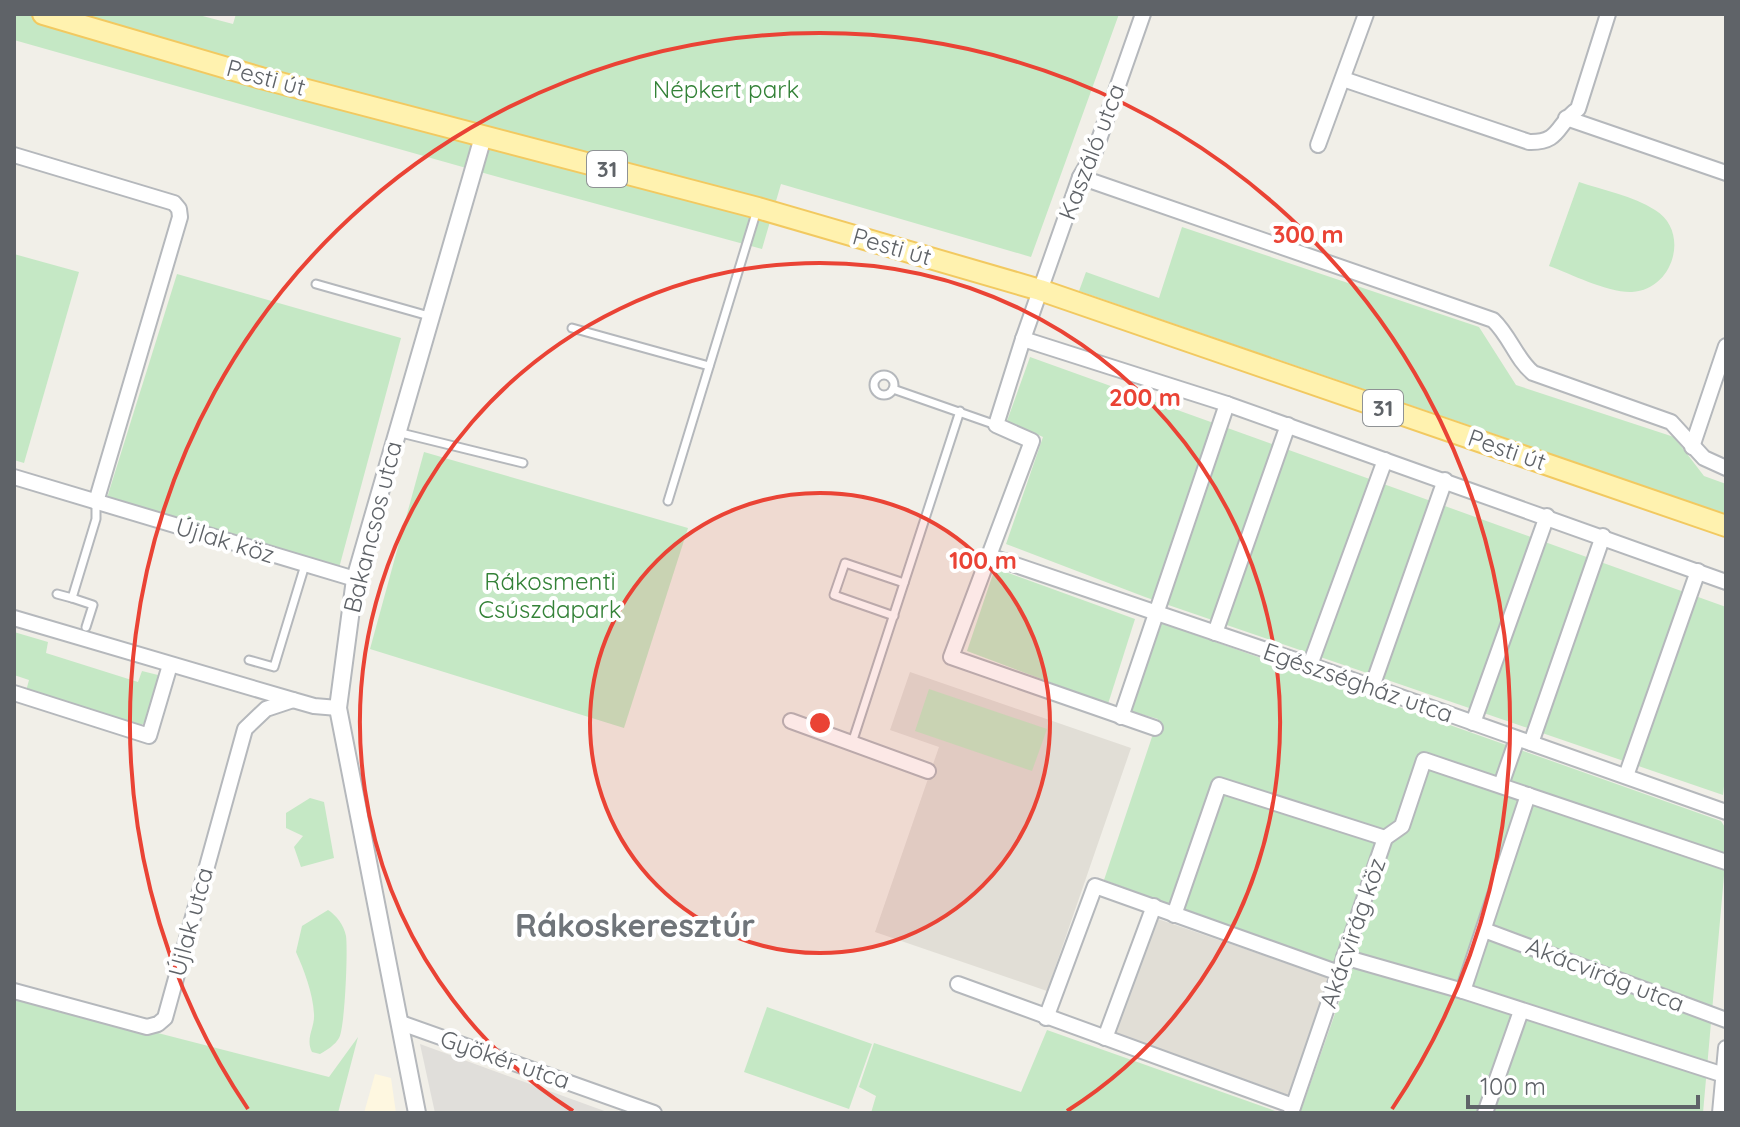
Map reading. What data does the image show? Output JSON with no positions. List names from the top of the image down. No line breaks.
{"streets":{"main road":["Pesti út","31"],"street":["Kaszáló utca","Bakancsos utca","Újlak köz","Egészségház utca","Újlak utca","Akácvirág köz","Akácvirág utca","Gyökér utca"]},"crossings":[["Pesti út","Kaszáló utca"],["Pesti út","Bakancsos utca"],["Bakancsos utca","Újlak köz"],["Bakancsos utca","Gyökér utca"]],"districts":["Rákoskeresztúr"],"parks":["Népkert park","Rákosmenti Csúszdapark"],"scale_bar":"100 m","rings":["300 m","200 m","100 m"]}
